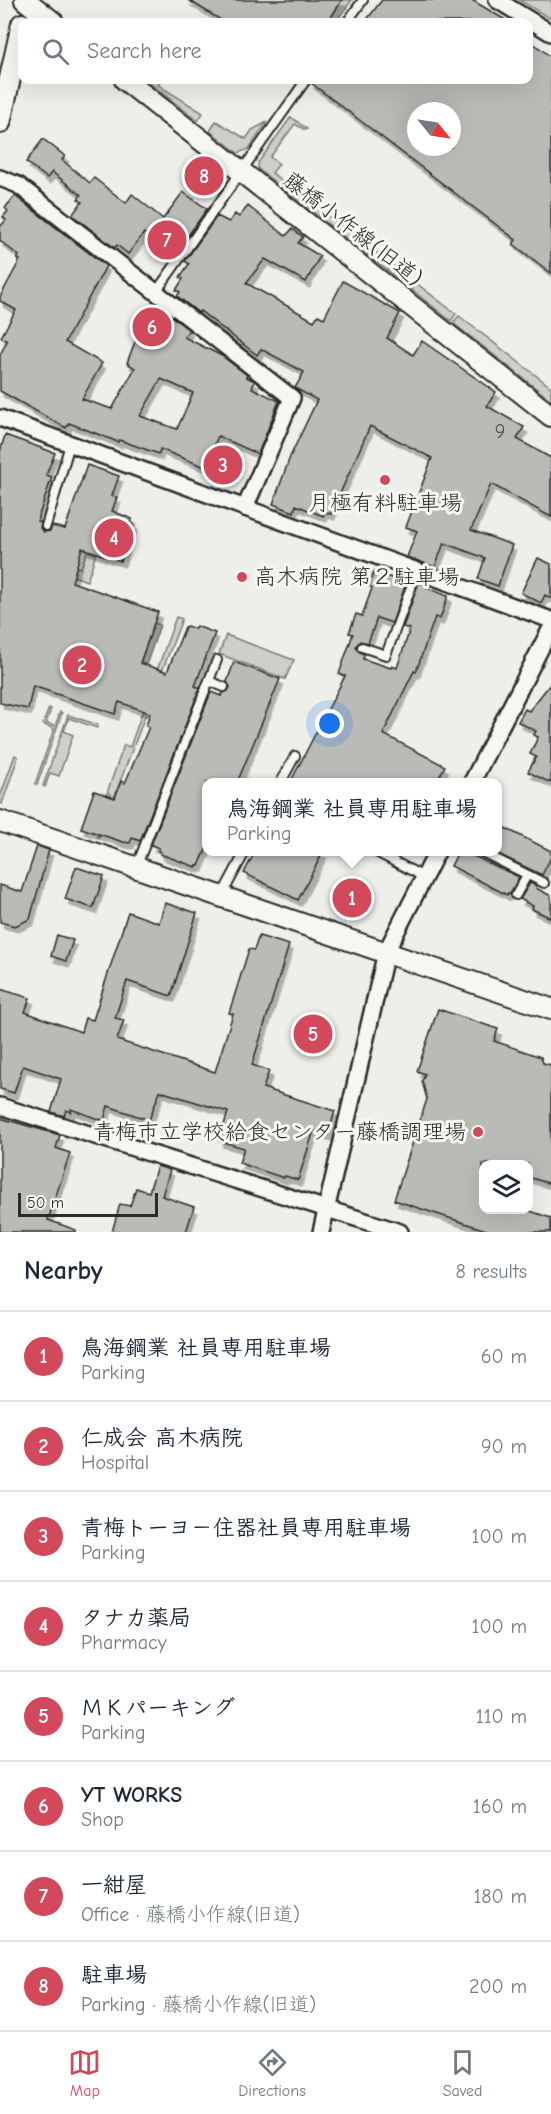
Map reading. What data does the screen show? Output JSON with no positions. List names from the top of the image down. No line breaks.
{"streets":{"street":["藤橋小作線(旧道)"]},"places":["月極有料駐車場","高木病院 第２駐車場","青梅市立学校給食センター藤橋調理場"],"house_numbers":["9"],"scale_bar":"50 m","north":"bottom right","page":{"search":"Search here","pins":["8","7","6","3","4","2","1","5"],"popup":["鳥海鋼業 社員専用駐車場","Parking"],"scale":"50 m","heading":["Nearby","8 results"],"list":[{"mark":"1","name":"鳥海鋼業 社員専用駐車場","note":"Parking","value":"60 m"},{"mark":"2","name":"仁成会 高木病院","note":"Hospital","value":"90 m"},{"mark":"3","name":"青梅トーヨ－住器社員専用駐車場","note":"Parking","value":"100 m"},{"mark":"4","name":"タナカ薬局","note":"Pharmacy","value":"100 m"},{"mark":"5","name":"ＭＫパーキング","note":"Parking","value":"110 m"},{"mark":"6","name":"YT WORKS","note":"Shop","value":"160 m"},{"mark":"7","name":"一紺屋","note":"Office · 藤橋小作線(旧道)","value":"180 m"},{"mark":"8","name":"駐車場","note":"Parking · 藤橋小作線(旧道)","value":"200 m"}],"nav":["Map","Directions","Saved"]}}
